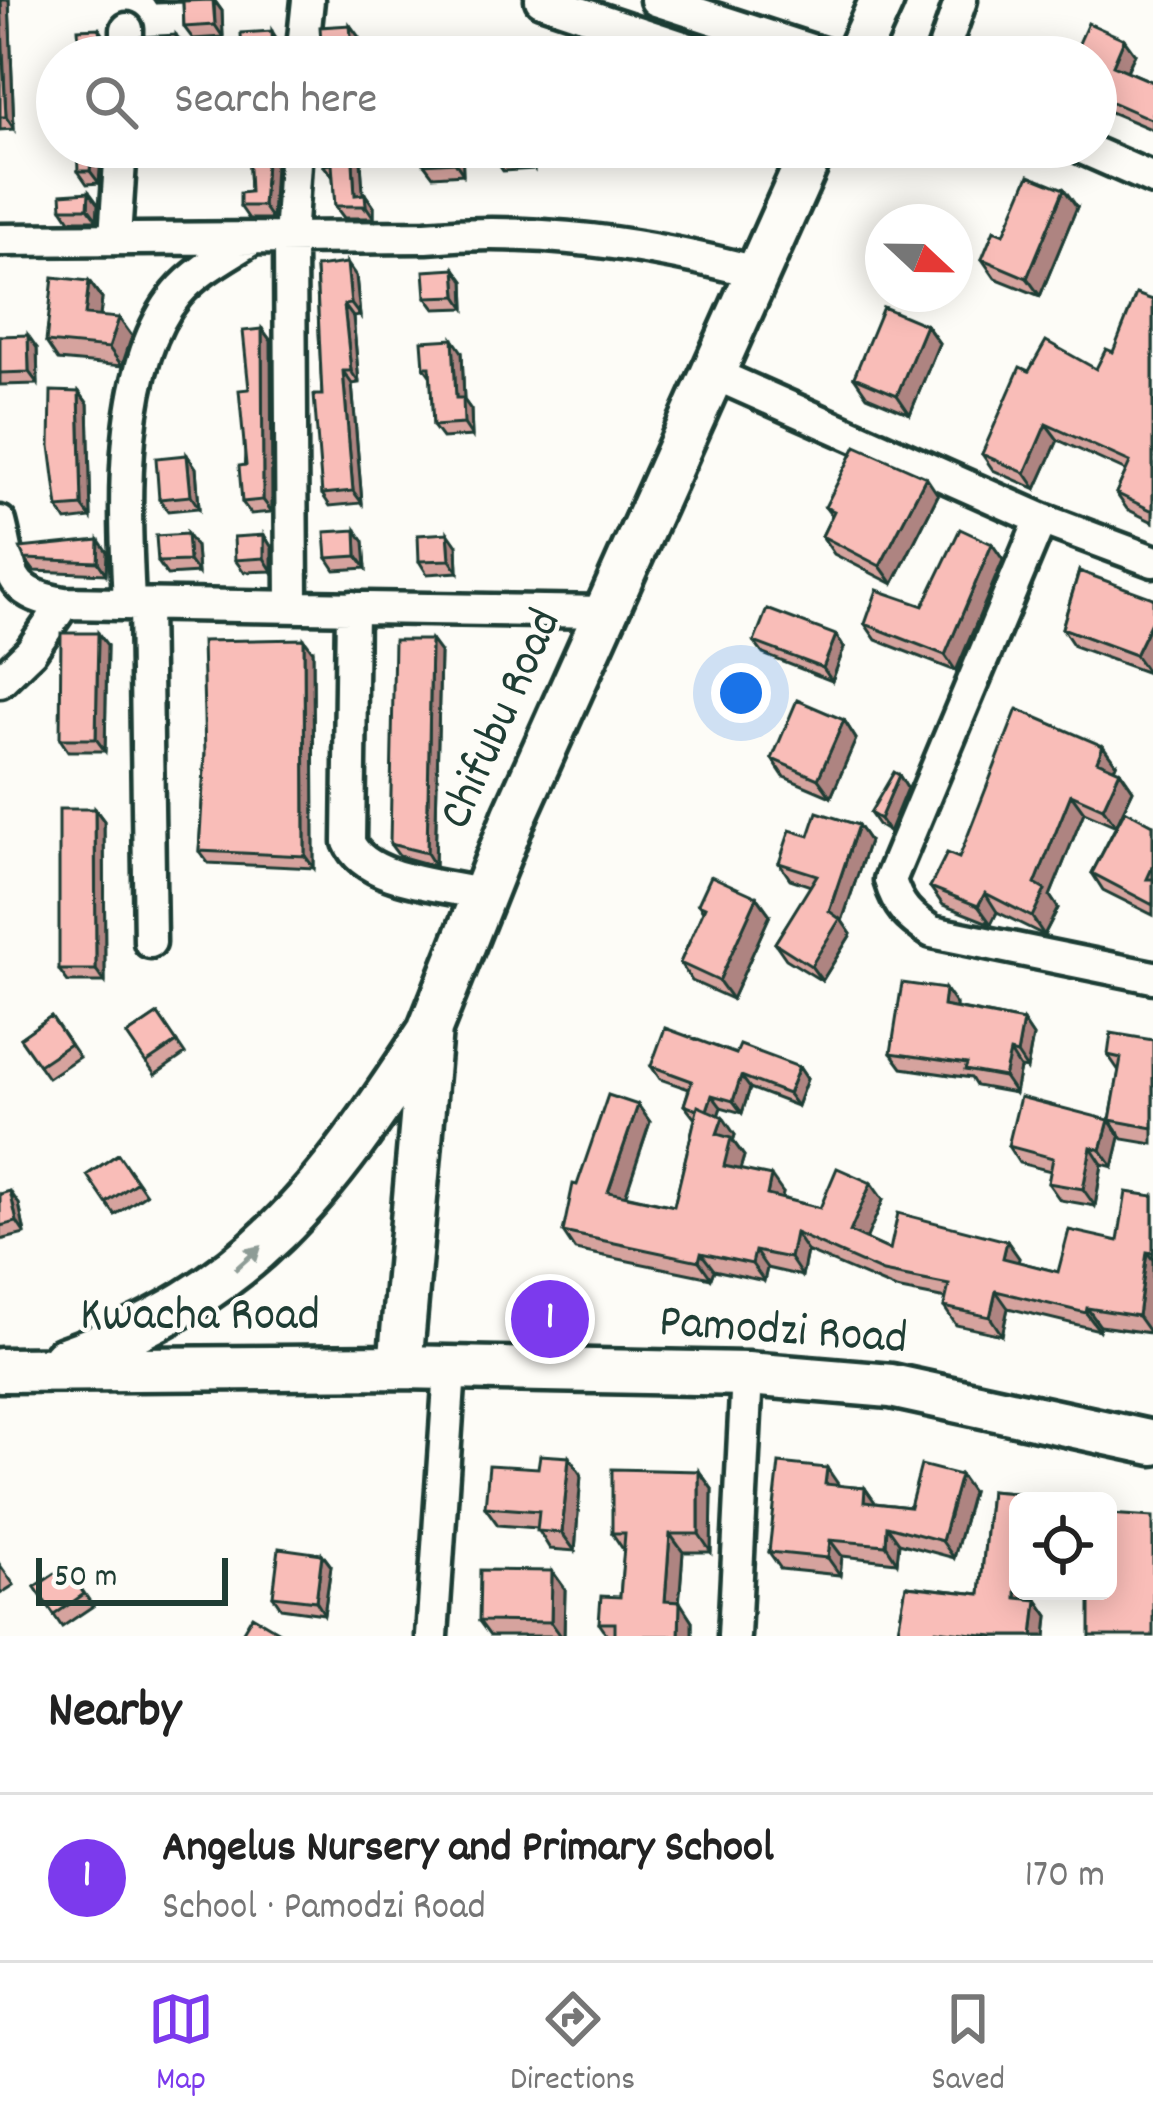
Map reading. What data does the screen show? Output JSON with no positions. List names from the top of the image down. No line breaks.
{"streets":{"main road":["Chifubu Road","Kwacha Road","Pamodzi Road"]},"crossings":[["Chifubu Road","Kwacha Road"],["Chifubu Road","Pamodzi Road"],["Kwacha Road","Pamodzi Road"]],"scale_bar":"50 m","north":"right","page":{"search":"Search here","pins":"1","scale":"50 m","heading":"Nearby","list":[{"mark":"1","name":"Angelus Nursery and Primary School","note":"School · Pamodzi Road","value":"170 m"}],"nav":["Map","Directions","Saved"]}}
